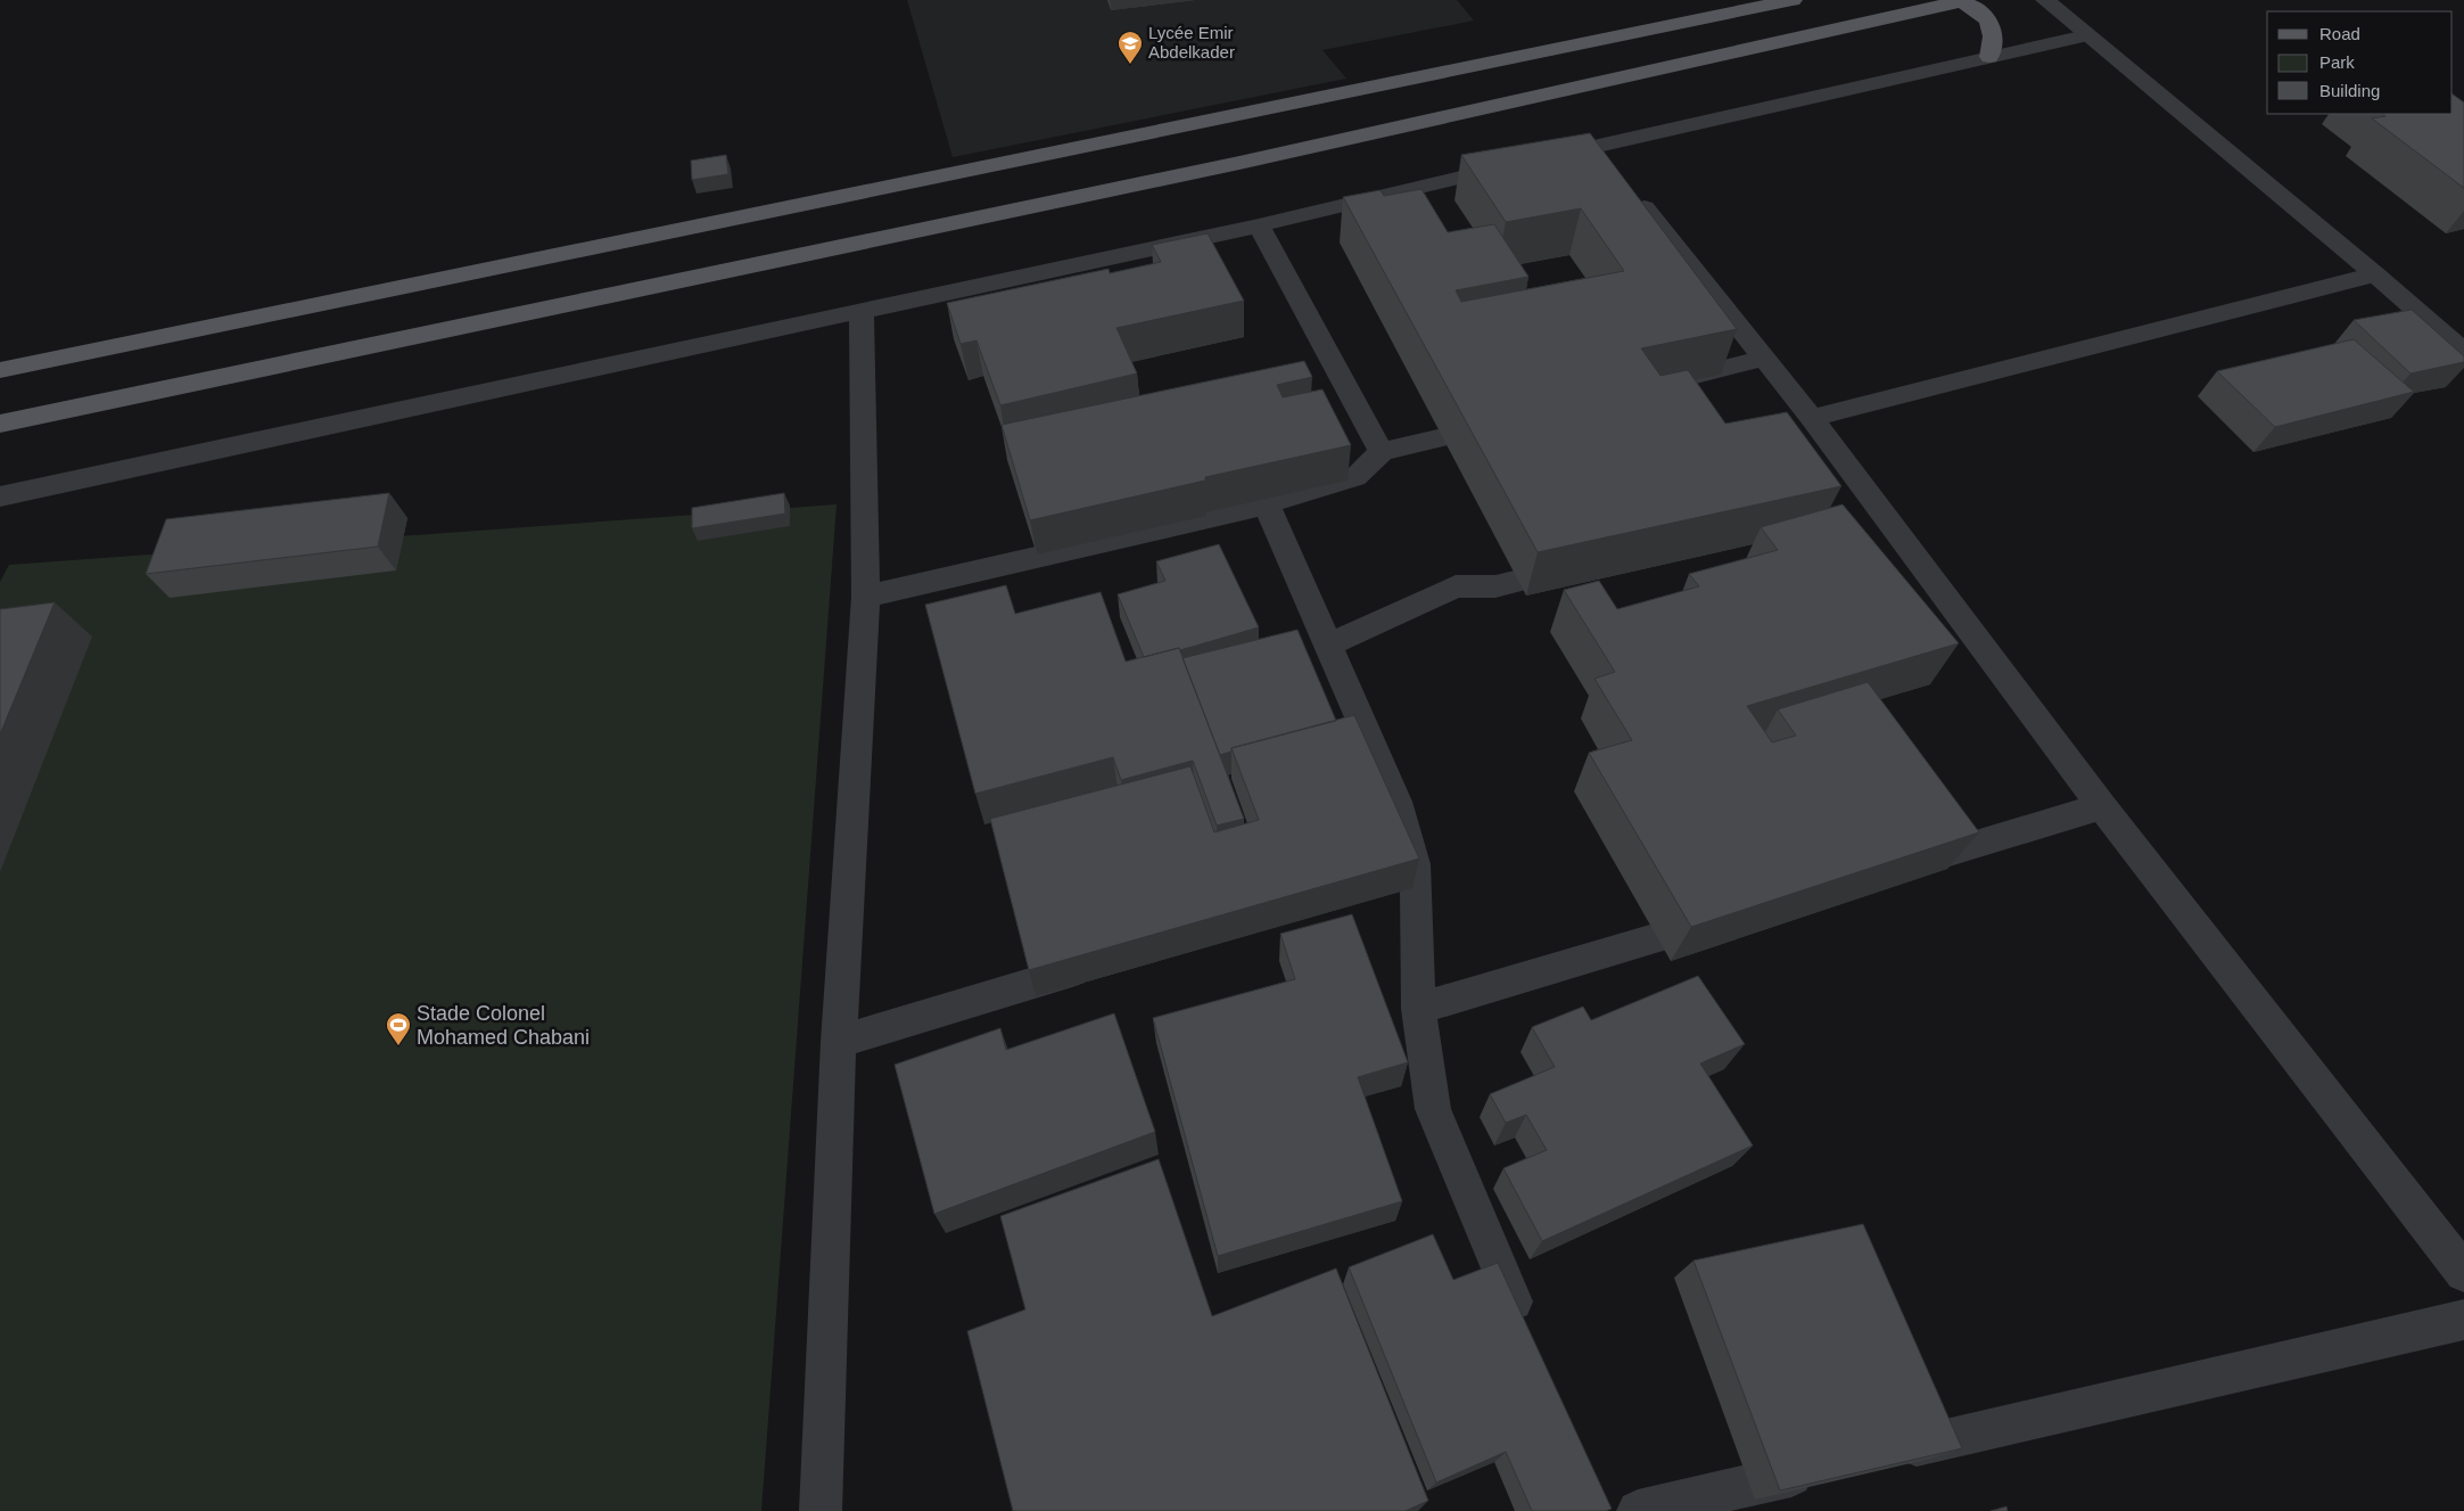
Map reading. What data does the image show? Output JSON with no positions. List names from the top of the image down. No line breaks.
{"places":{"school or university":["Lycée Emir Abdelkader"],"sports":["Stade Colonel Mohamed Chabani"]},"legend":["Road","Park","Building"]}
